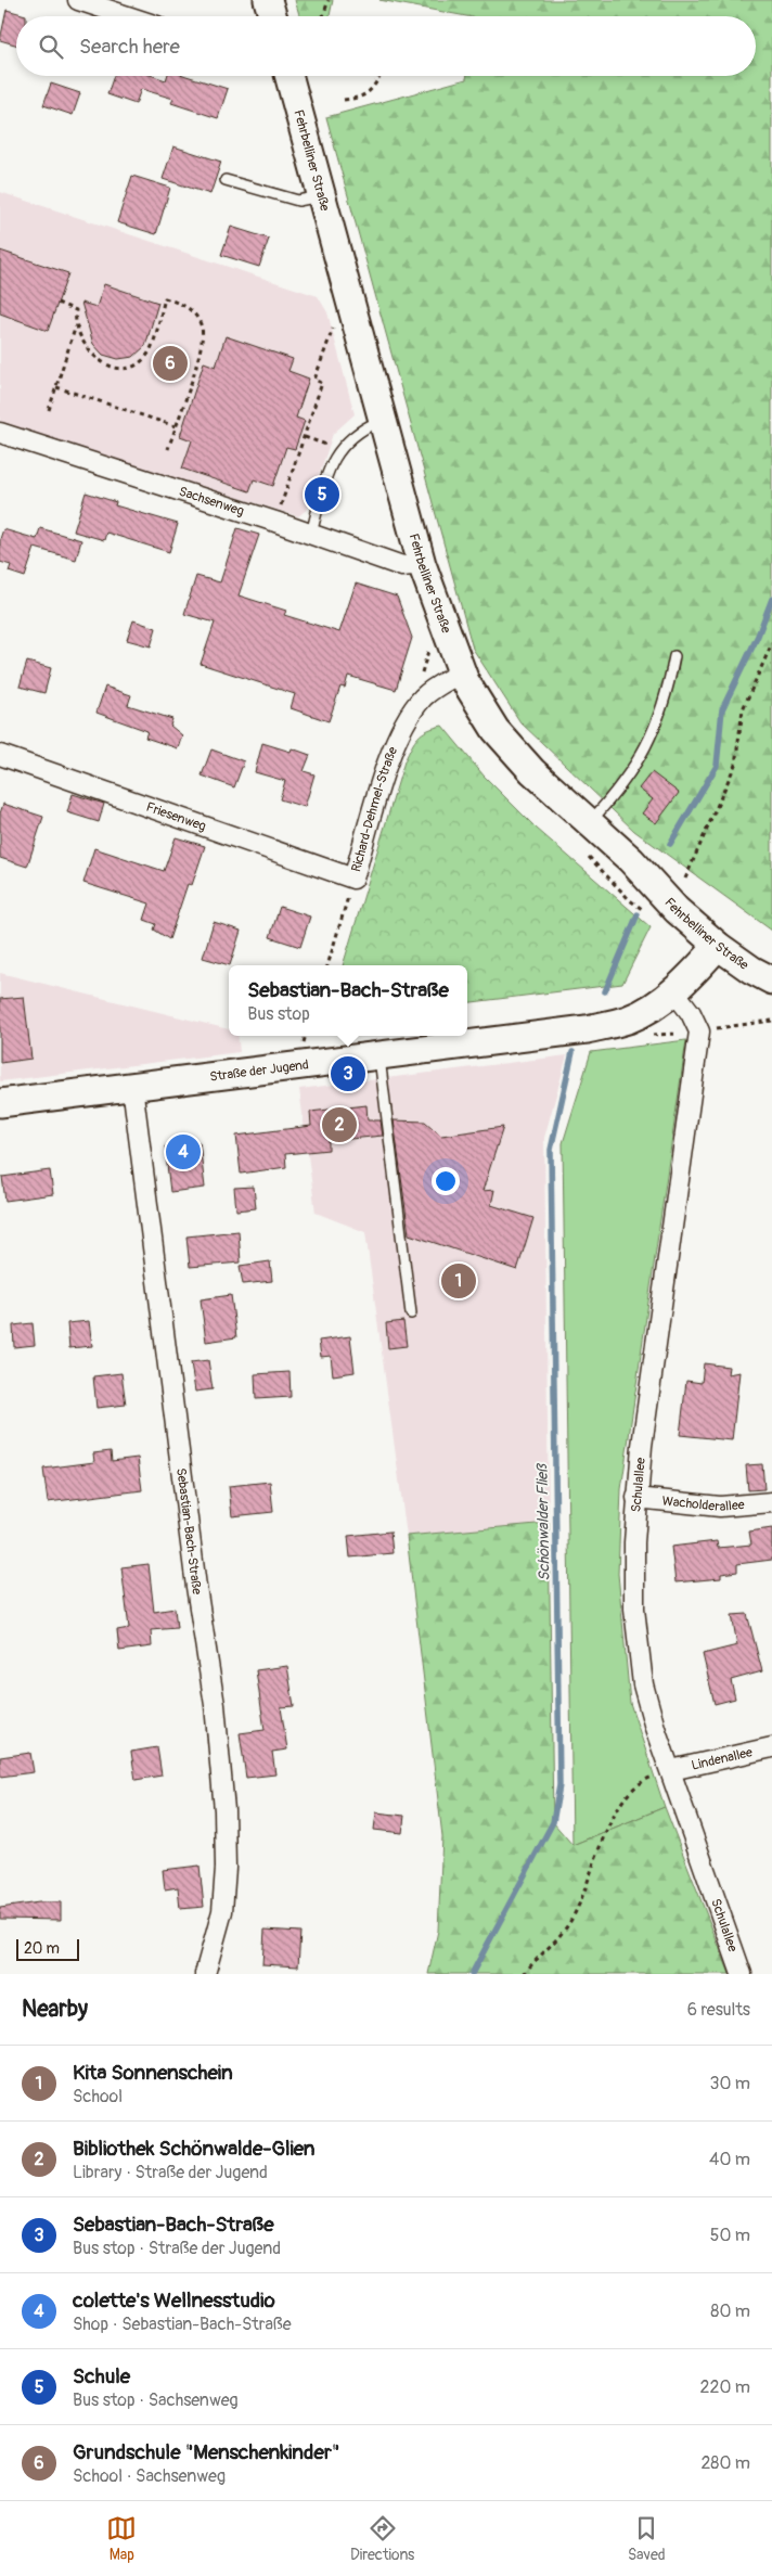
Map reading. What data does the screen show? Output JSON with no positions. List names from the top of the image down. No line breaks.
{"streets":{"main road":["Fehrbelliner Straße","Straße der Jugend"],"street":["Sachsenweg","Richard-Dehmel-Straße","Friesenweg","Schulallee","Wacholderallee","Sebastian-Bach-Straße","Lindenallee"]},"crossings":[["Fehrbelliner Straße","Sachsenweg"],["Fehrbelliner Straße","Richard-Dehmel-Straße"],["Fehrbelliner Straße","Straße der Jugend"],["Richard-Dehmel-Straße","Friesenweg"],["Straße der Jugend","Sebastian-Bach-Straße"],["Schulallee","Wacholderallee"],["Schulallee","Lindenallee"]],"water":["Schönwalder Fließ"],"scale_bar":"20 m","page":{"search":"Search here","pins":["6","5","3","2","4","1"],"popup":["Sebastian-Bach-Straße","Bus stop"],"scale":"20 m","heading":["Nearby","6 results"],"list":[{"mark":"1","name":"Kita Sonnenschein","note":"School","value":"30 m"},{"mark":"2","name":"Bibliothek Schönwalde-Glien","note":"Library · Straße der Jugend","value":"40 m"},{"mark":"3","name":"Sebastian-Bach-Straße","note":"Bus stop · Straße der Jugend","value":"50 m"},{"mark":"4","name":"colette's Wellnesstudio","note":"Shop · Sebastian-Bach-Straße","value":"80 m"},{"mark":"5","name":"Schule","note":"Bus stop · Sachsenweg","value":"220 m"},{"mark":"6","name":"Grundschule \"Menschenkinder\"","note":"School · Sachsenweg","value":"280 m"}],"nav":["Map","Directions","Saved"]}}
